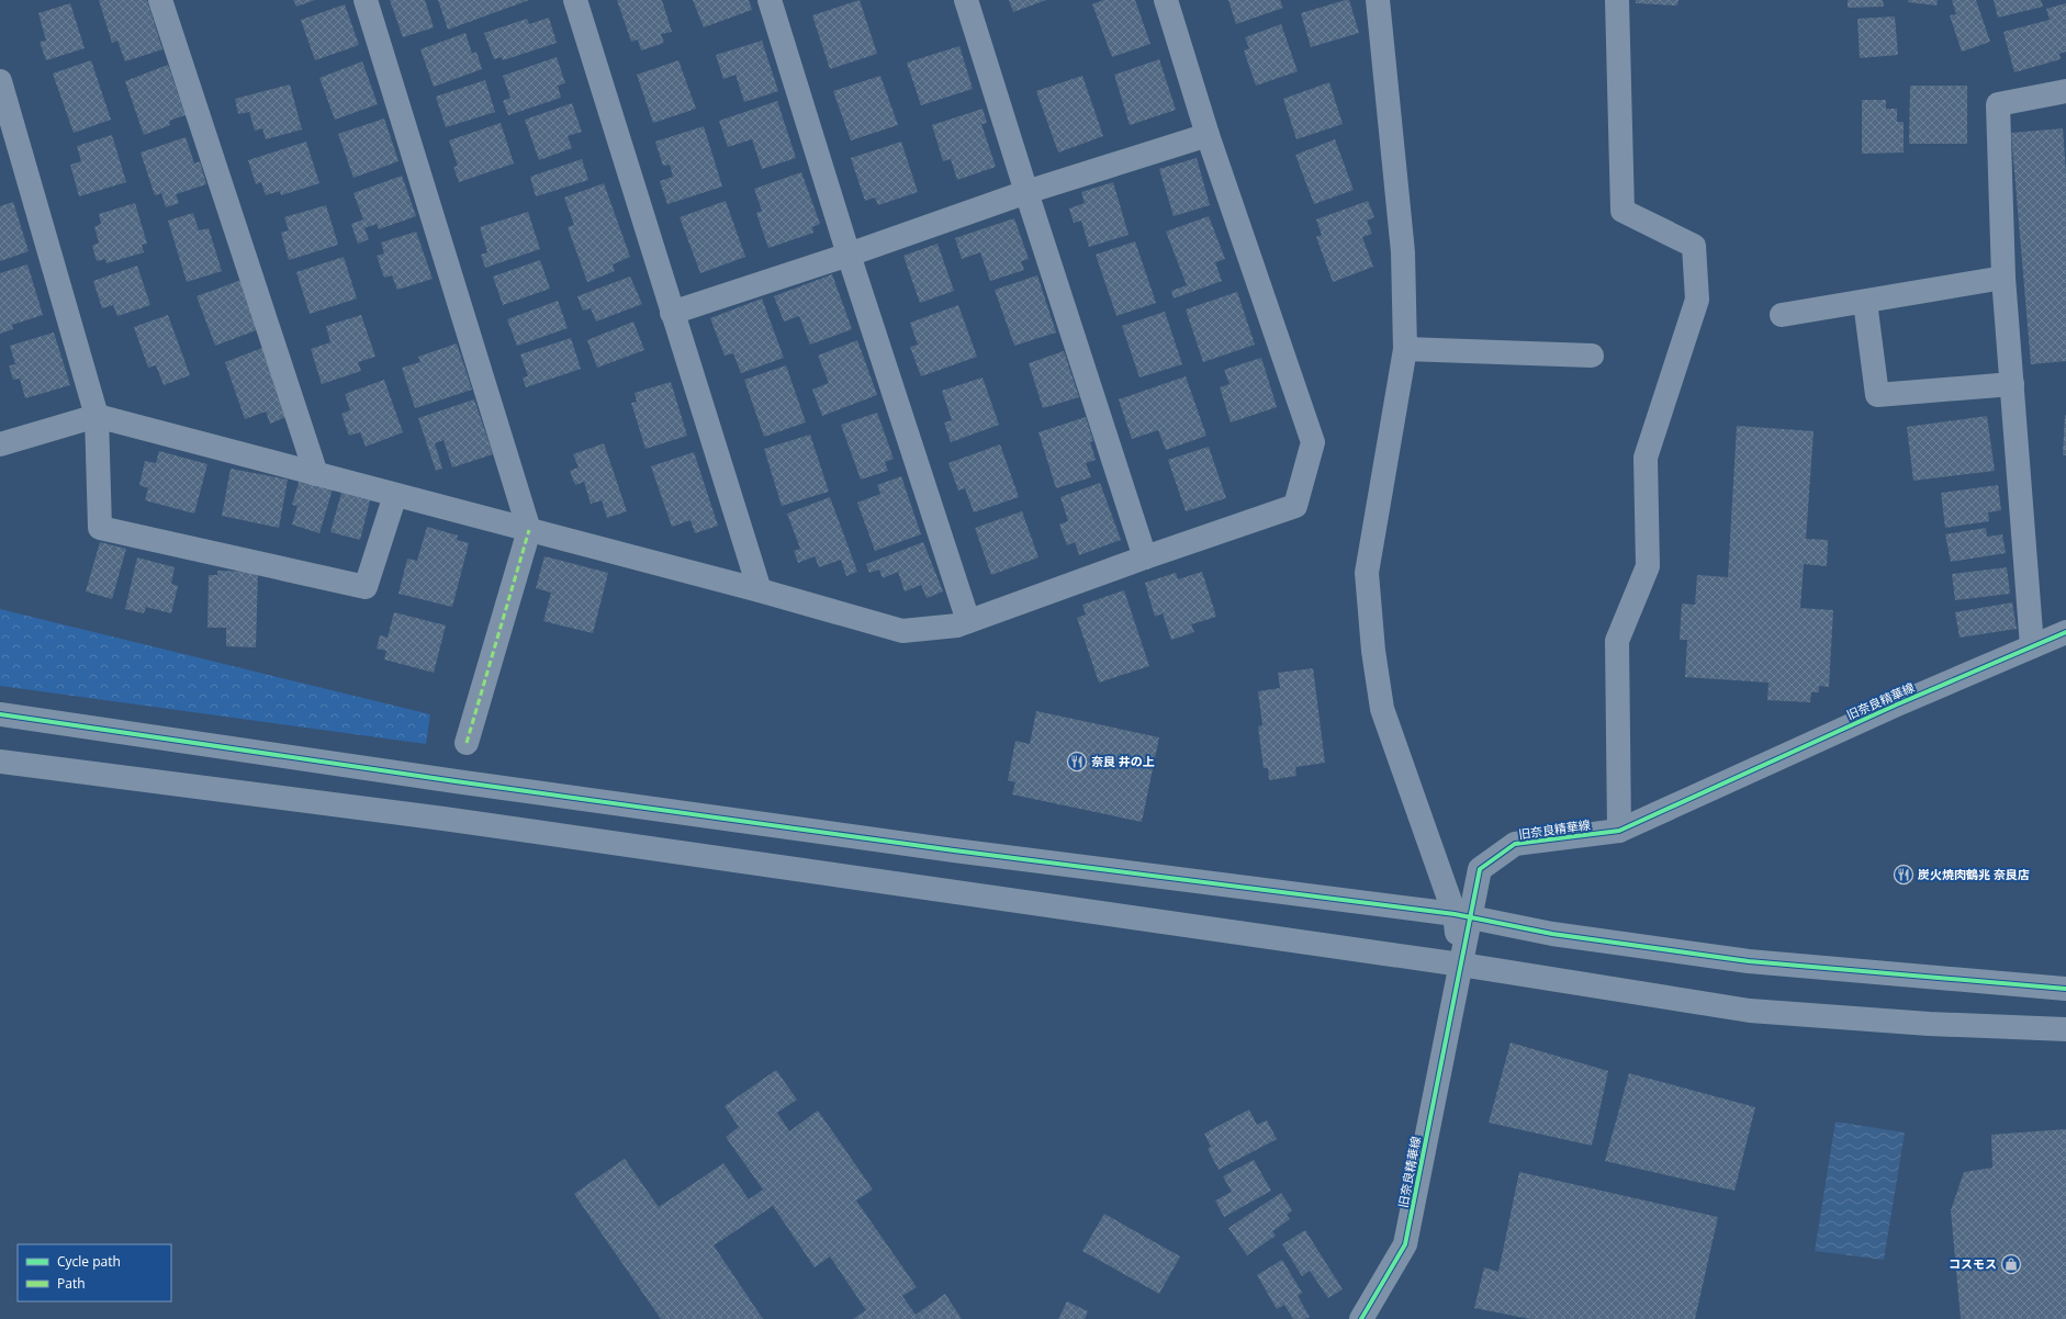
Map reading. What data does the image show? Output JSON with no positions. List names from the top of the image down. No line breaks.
{"streets":{"street":["旧奈良精華線"]},"places":{"restaurant":["奈良 井の上","炭火焼肉鶴兆 奈良店"],"shop":["コスモス"]},"legend":["Cycle path","Path"]}
